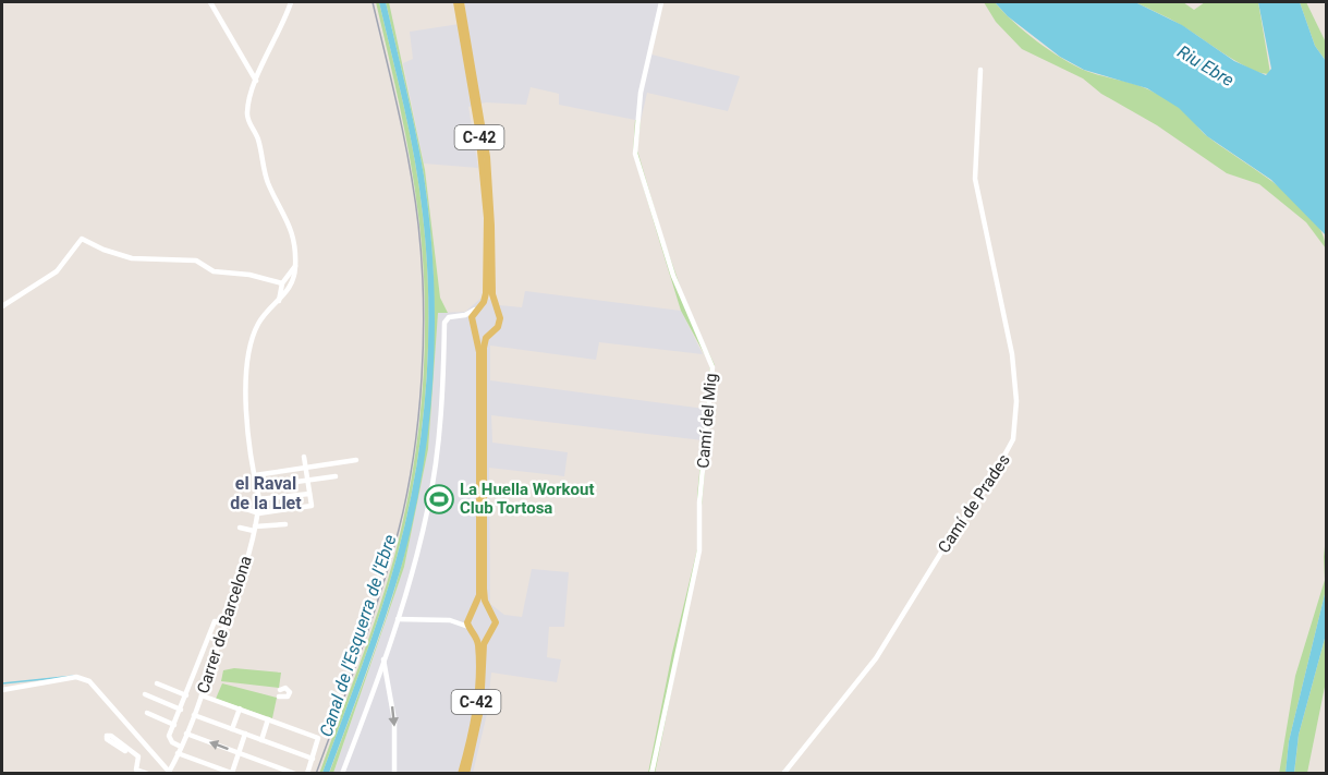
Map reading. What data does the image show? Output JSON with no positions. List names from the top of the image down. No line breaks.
{"streets":{"main road":["C-42"],"street":["Camí del Mig","Camí de Prades","Carrer de Barcelona"]},"districts":["el Raval de la Llet"],"water":["Riu Ebre","Canal de l'Esquerra de l'Ebre"],"places":{"sports":["La Huella Workout Club Tortosa"]}}
